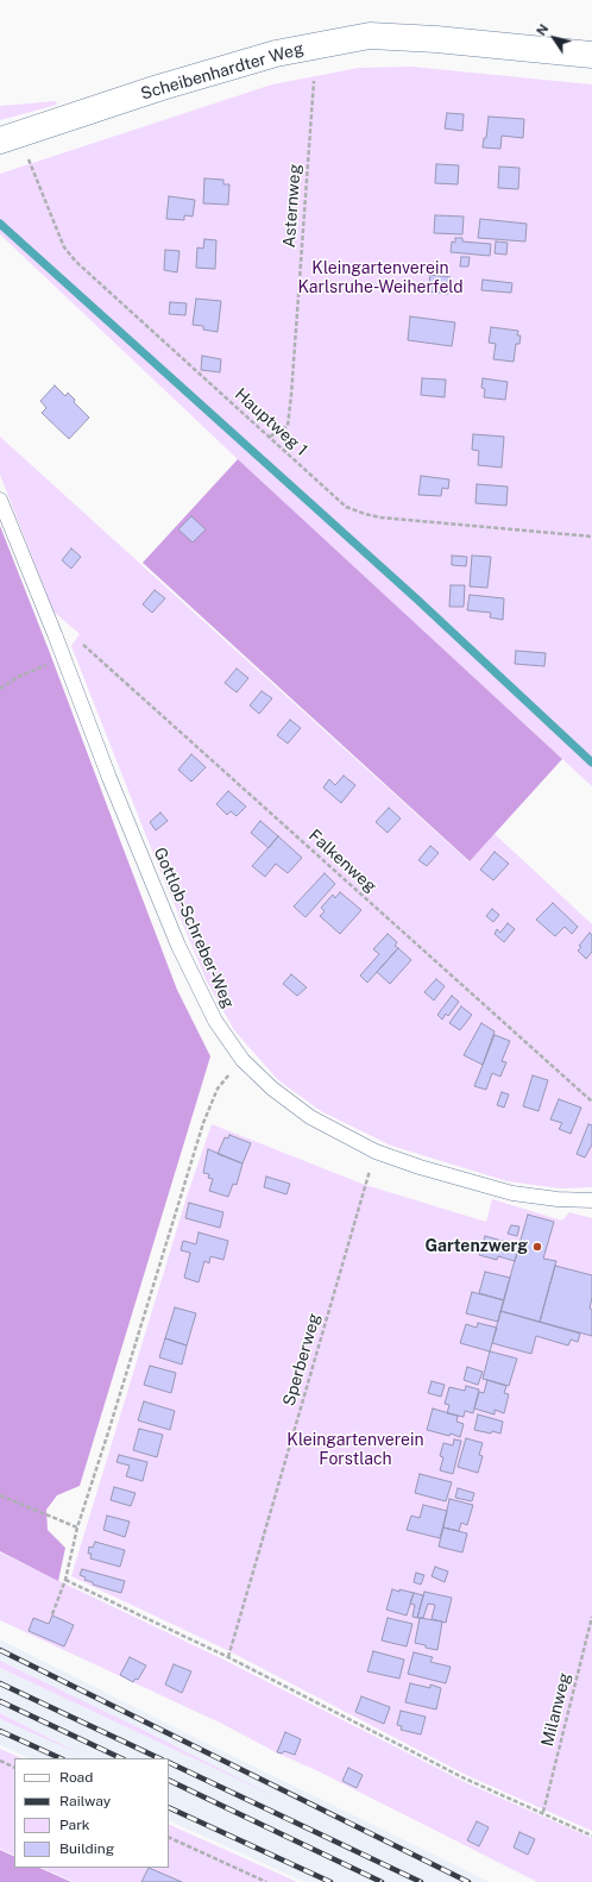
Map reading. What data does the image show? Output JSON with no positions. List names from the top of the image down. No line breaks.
{"streets":{"street":["Scheibenhardter Weg"],"lane":["Gottlob-Schreber-Weg"],"path":["Asternweg","Hauptweg 1","Falkenweg","Sperberweg","Milanweg"]},"crossings":[["Asternweg","Hauptweg 1"]],"parks":["Kleingartenverein Karlsruhe-Weiherfeld","Kleingartenverein Forstlach"],"places":["Gartenzwerg"],"legend":["Road","Railway","Park","Building"],"north":"top left"}
